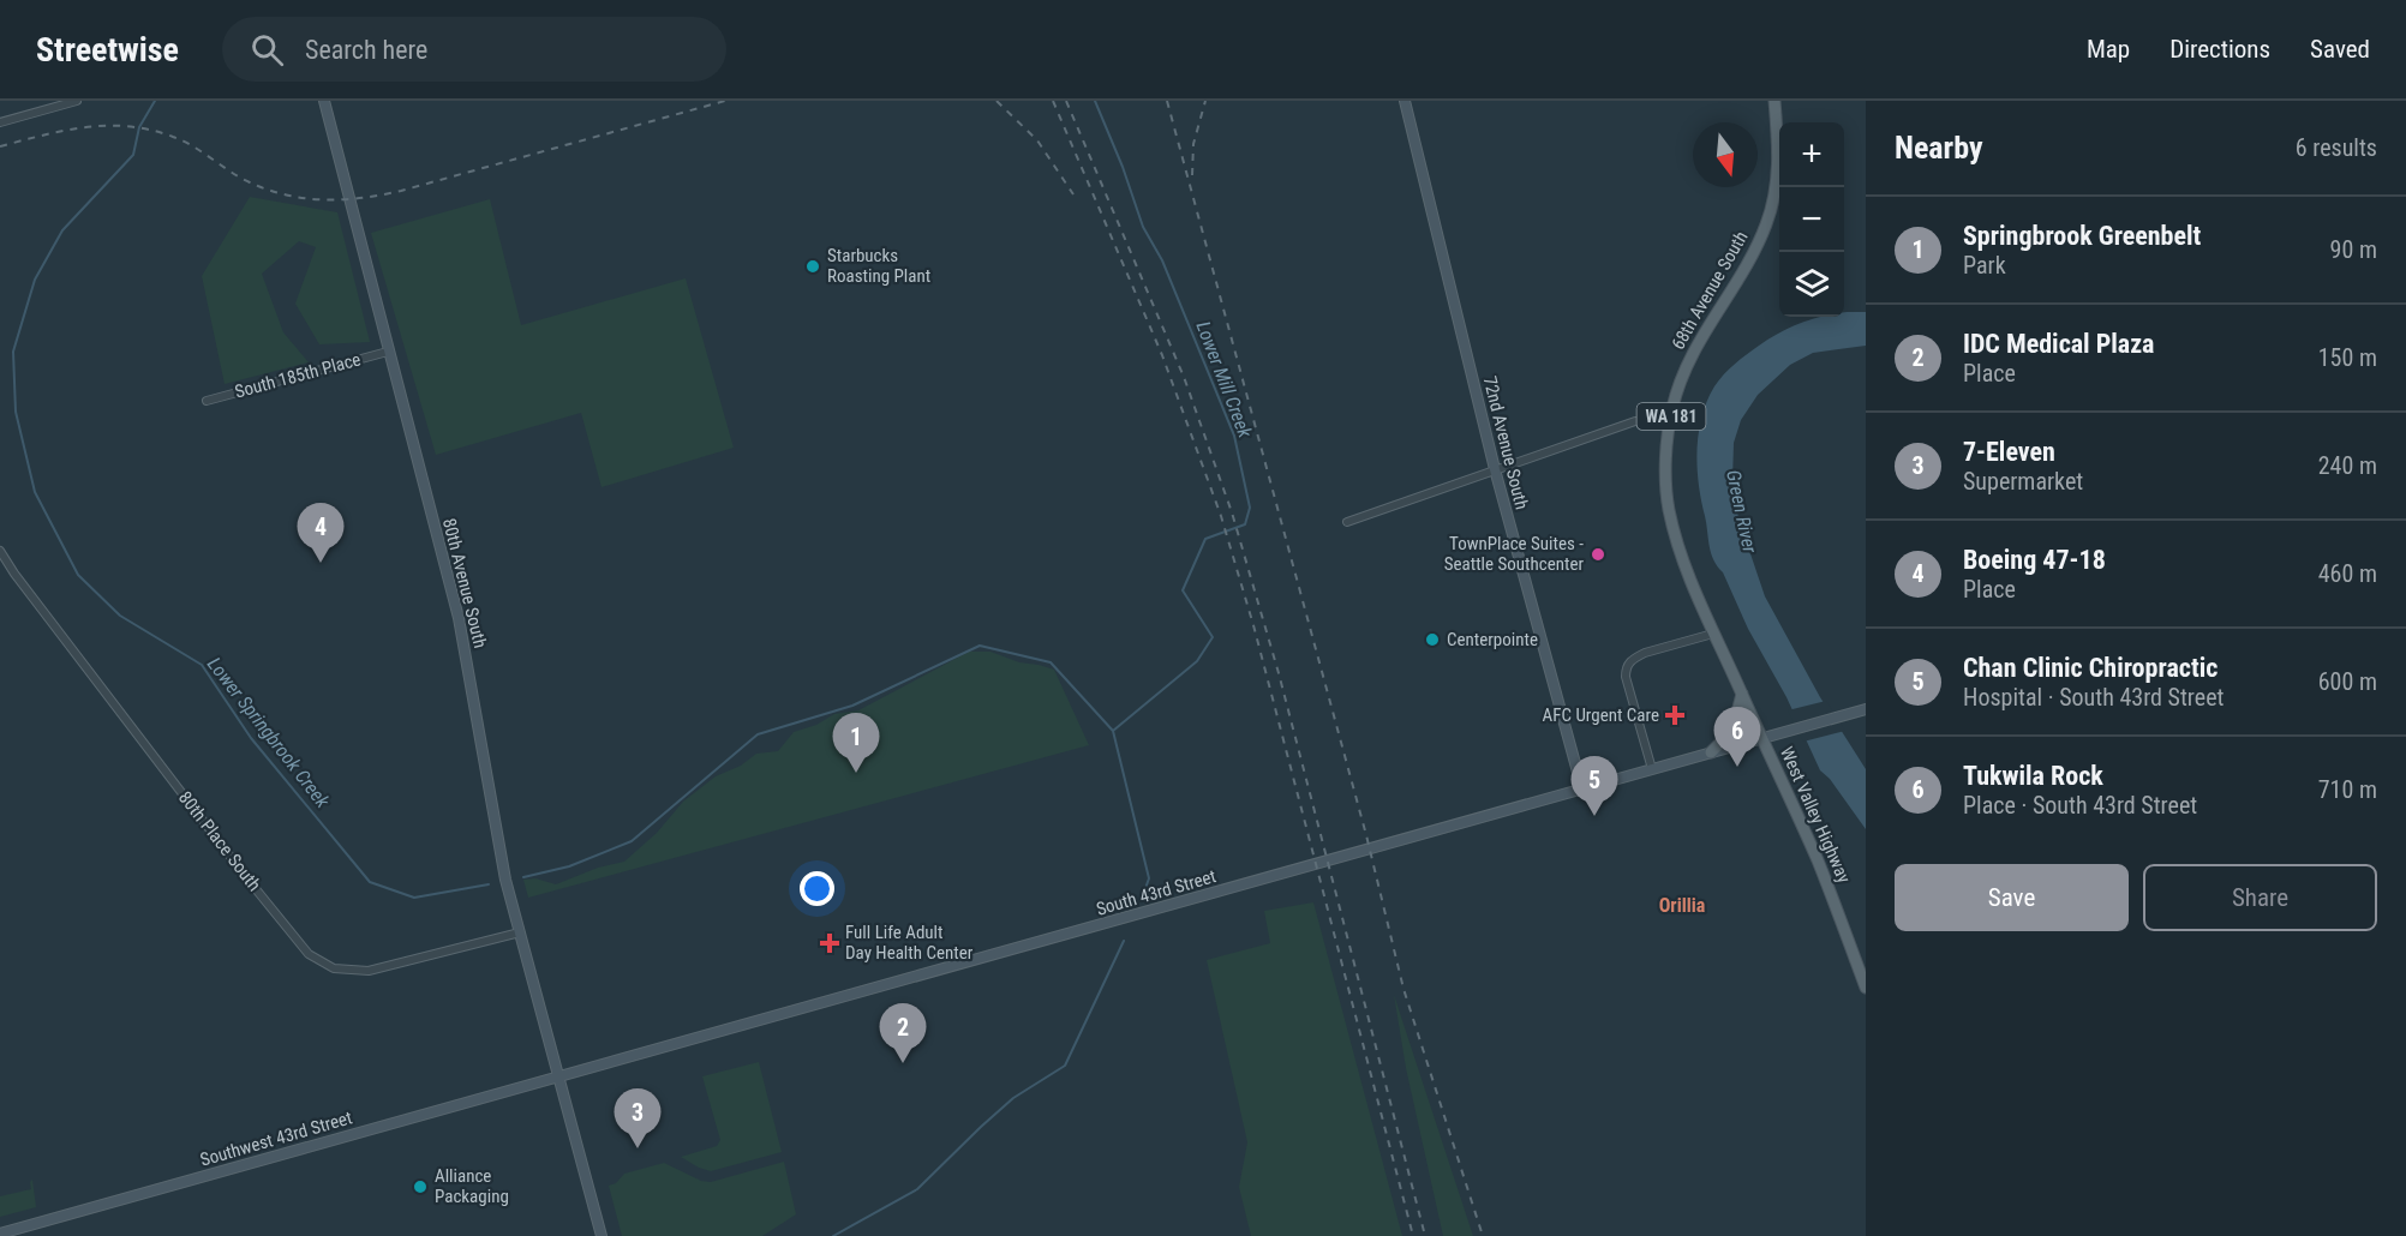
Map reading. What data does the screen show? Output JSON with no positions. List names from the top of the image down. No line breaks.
{"streets":{"main road":["68th Avenue South","WA 181","72nd Avenue South","80th Avenue South","West Valley Highway","South 43rd Street","Southwest 43rd Street"],"street":["South 185th Place","80th Place South"]},"crossings":[["68th Avenue South","West Valley Highway"],["68th Avenue South","South 43rd Street"],["South 185th Place","80th Avenue South"],["72nd Avenue South","South 43rd Street"],["80th Avenue South","80th Place South"],["80th Avenue South","South 43rd Street"],["80th Avenue South","Southwest 43rd Street"],["West Valley Highway","South 43rd Street"],["South 43rd Street","Southwest 43rd Street"]],"districts":["Orillia"],"water":["Lower Mill Creek","Green River","Lower Springbrook Creek"],"places":{"other":["Starbucks Roasting Plant","TownPlace Suites - Seattle Southcenter","Centerpointe","Alliance Packaging"],"health":["AFC Urgent Care","Full Life Adult Day Health Center"]},"north":"bottom","page":{"header":"Streetwise","search":"Search here","nav":["Map","Directions","Saved"],"heading":["Nearby","6 results"],"map_buttons":["+","−"],"list":[{"mark":"1","name":"Springbrook Greenbelt","note":"Park","value":"90 m"},{"mark":"2","name":"IDC Medical Plaza","note":"Place","value":"150 m"},{"mark":"3","name":"7-Eleven","note":"Supermarket","value":"240 m"},{"mark":"4","name":"Boeing 47-18","note":"Place","value":"460 m"},{"mark":"5","name":"Chan Clinic Chiropractic","note":"Hospital · South 43rd Street","value":"600 m"},{"mark":"6","name":"Tukwila Rock","note":"Place · South 43rd Street","value":"710 m"}],"pins":["4","6","1","5","2","3"],"buttons":["Save","Share"]}}
